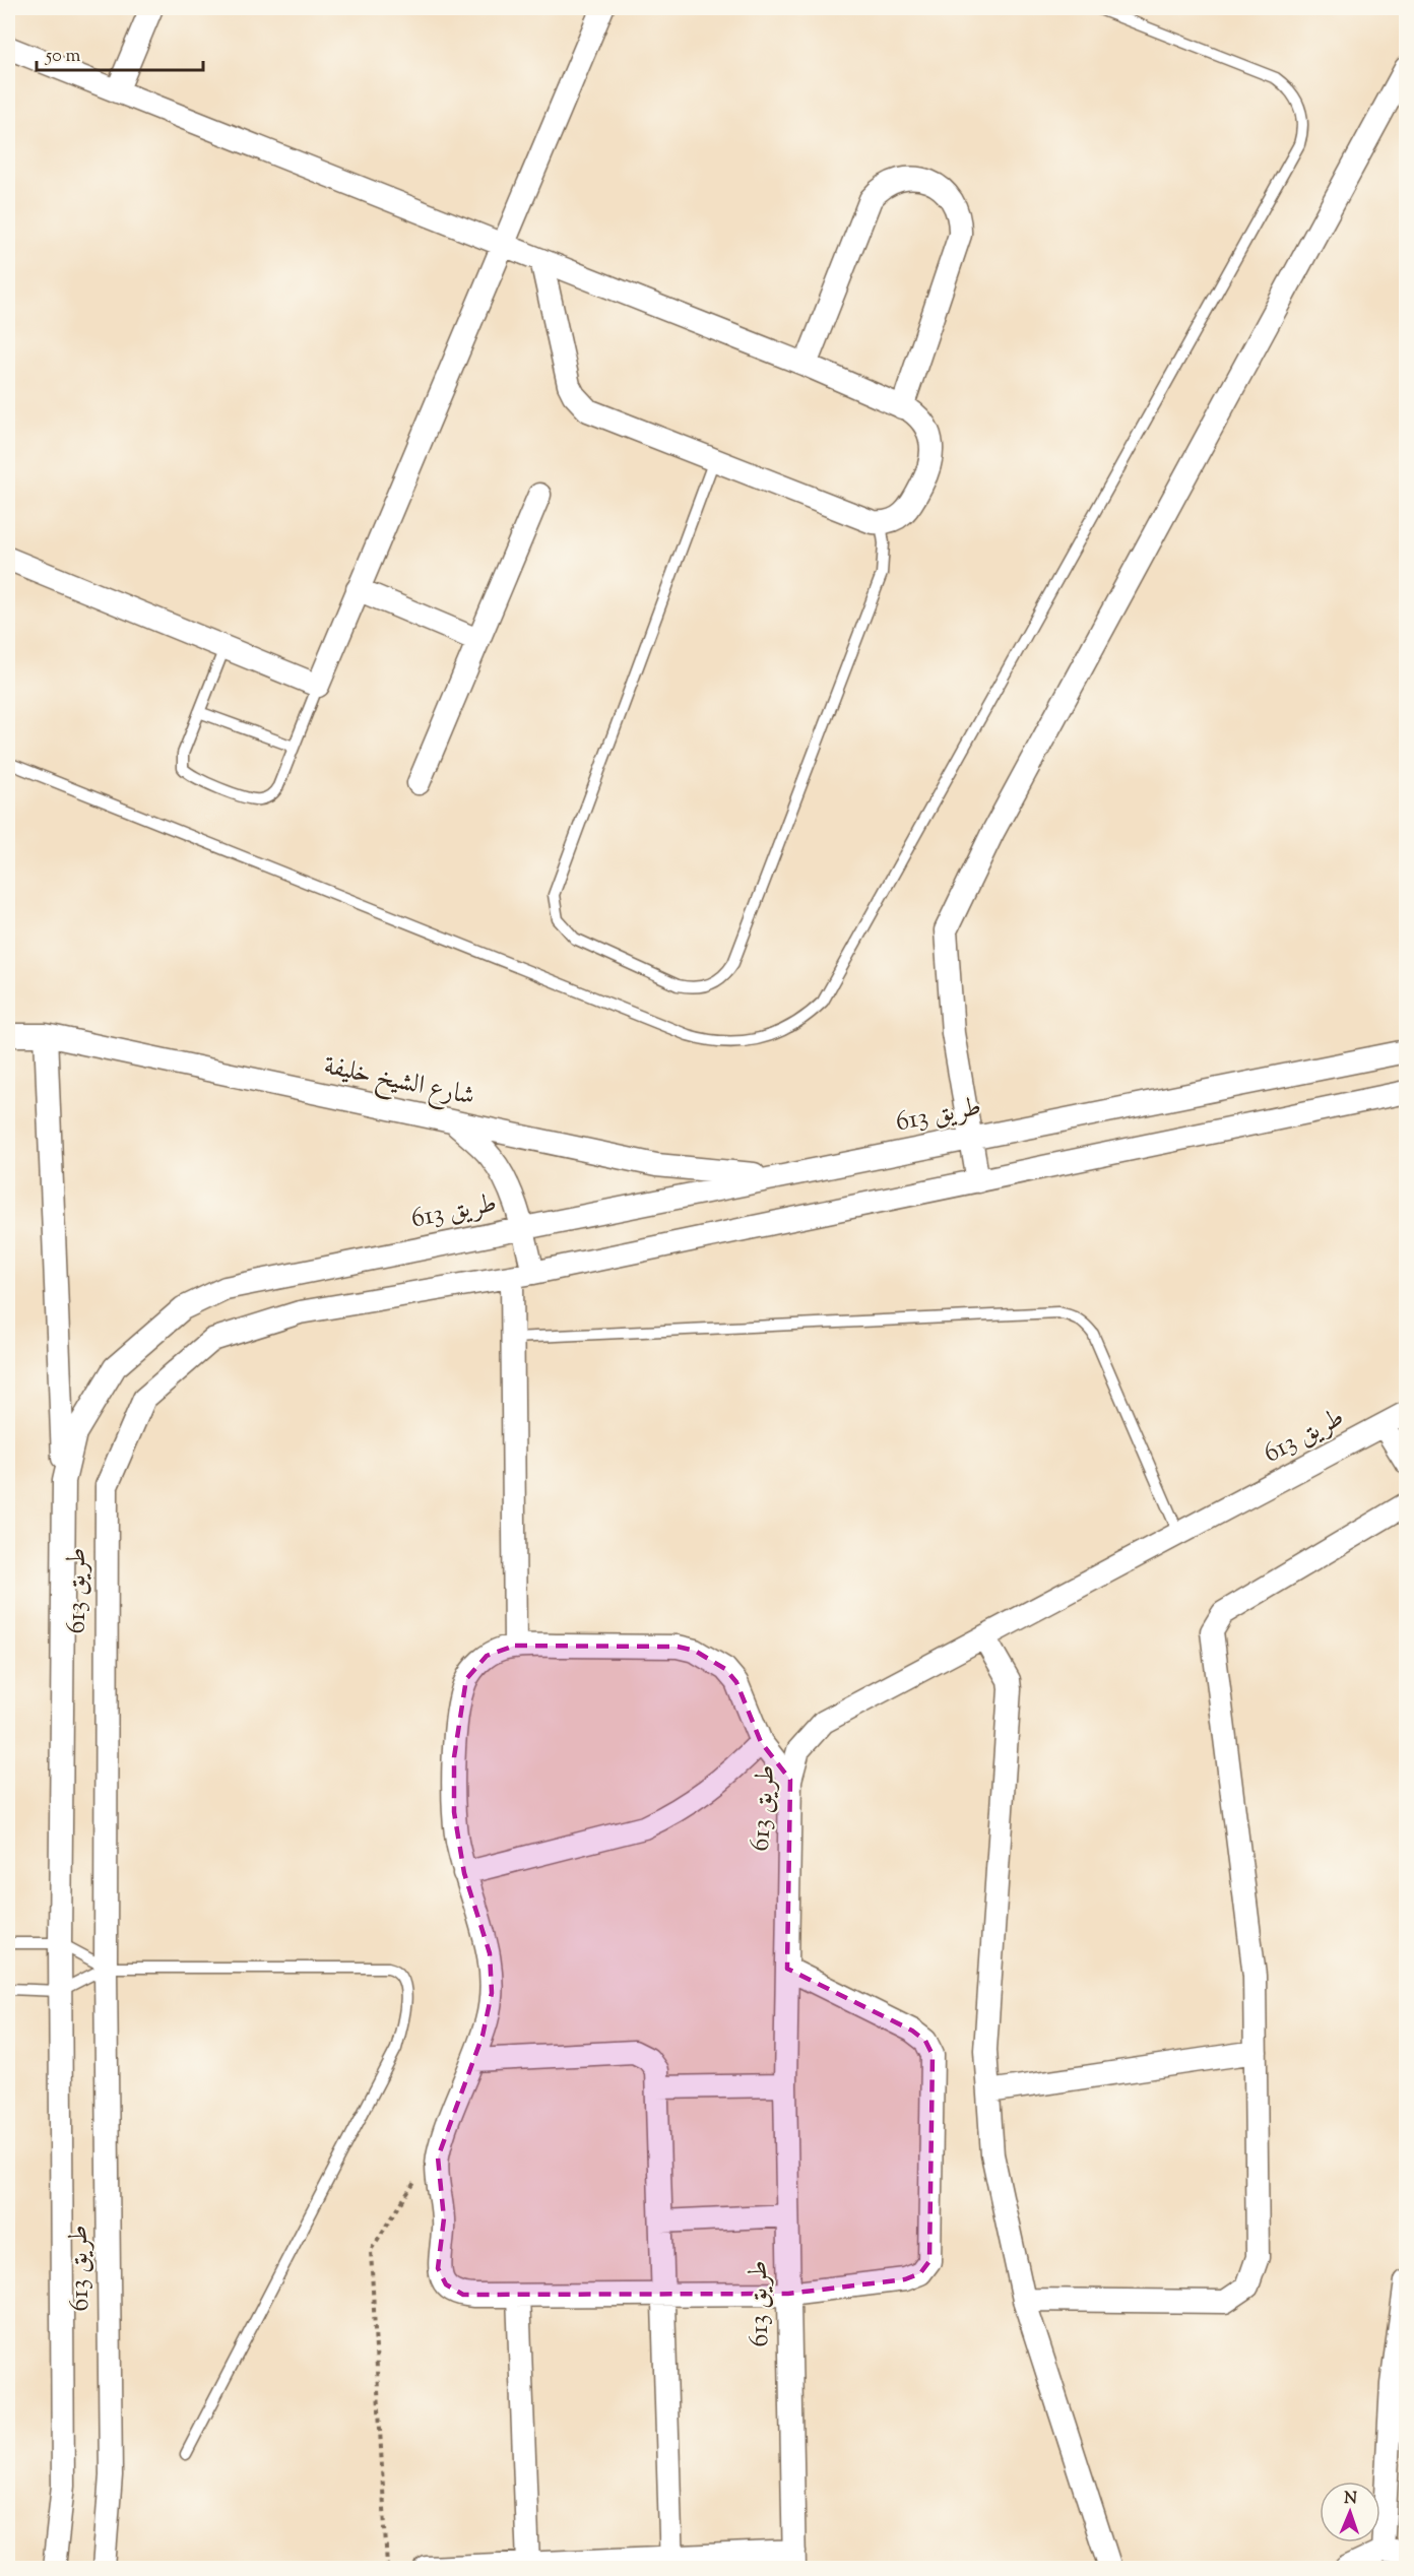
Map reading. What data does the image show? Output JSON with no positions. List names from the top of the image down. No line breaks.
{"streets":{"street":["شارع الشيخ خليفة","طريق 613"]},"crossings":[["شارع الشيخ خليفة","طريق 613"]],"scale_bar":"50 m","north":"top"}
